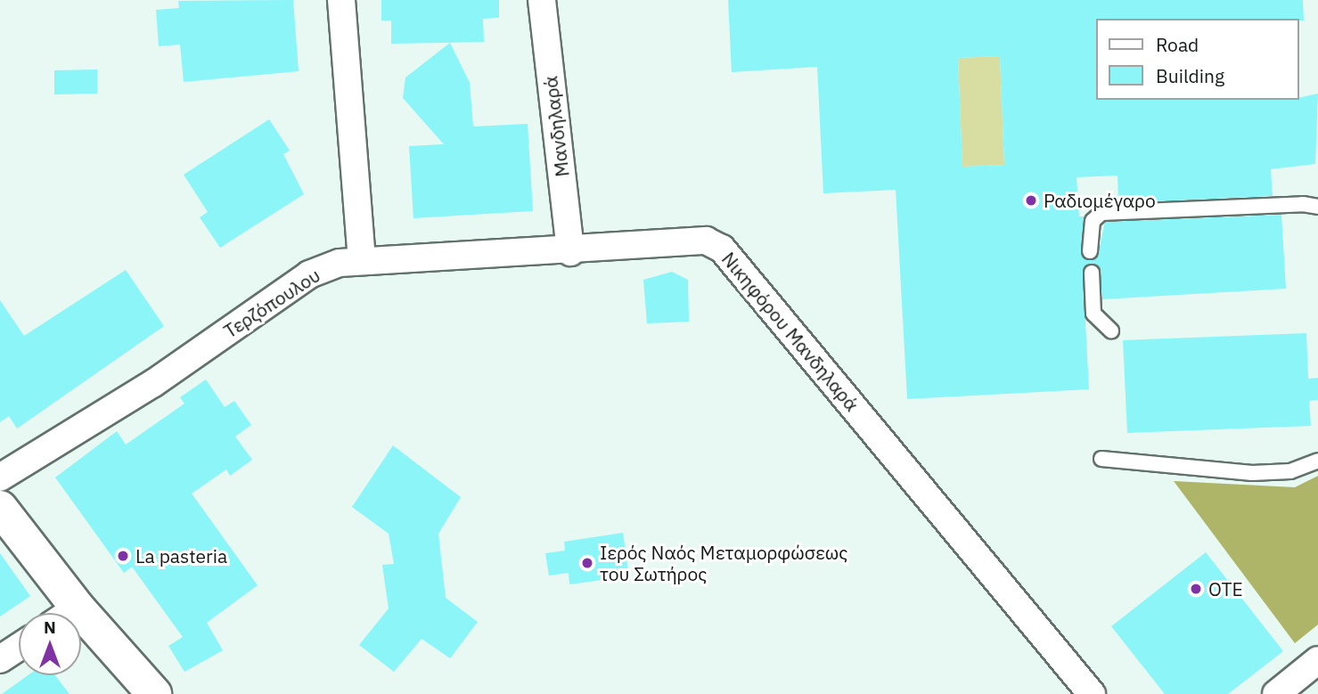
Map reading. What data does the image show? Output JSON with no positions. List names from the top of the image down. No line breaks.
{"streets":{"street":["Μανδηλαρά","Τερζόπουλου","Νικηφόρου Μανδηλαρά"]},"crossings":[["Μανδηλαρά","Νικηφόρου Μανδηλαρά"],["Τερζόπουλου","Νικηφόρου Μανδηλαρά"]],"places":["Ραδιομέγαρο","La pasteria","Ιερός Ναός Μεταμορφώσεως του Σωτήρος","ΟΤΕ"],"legend":["Road","Building"],"north":"top"}
